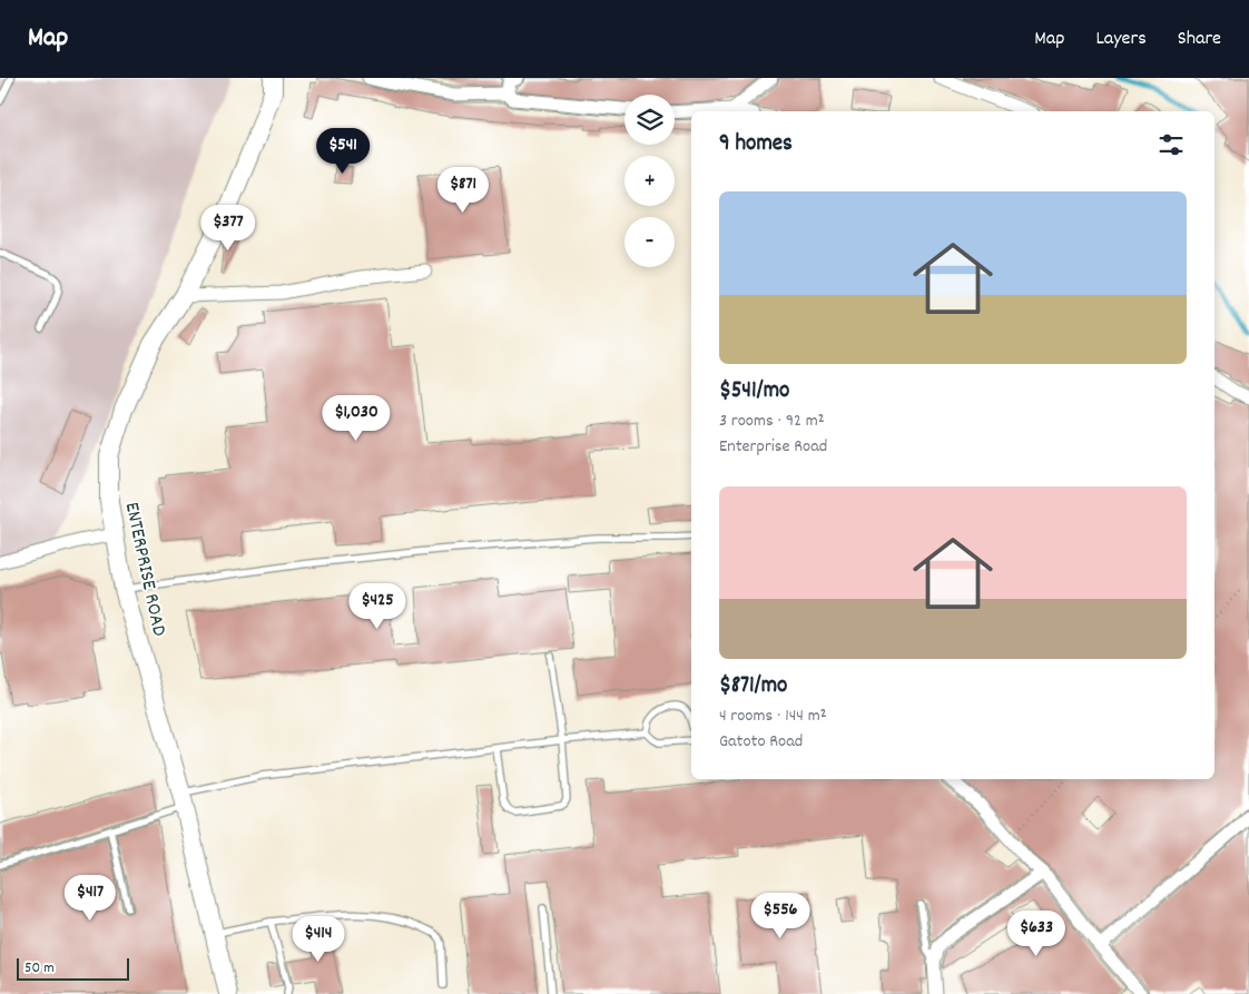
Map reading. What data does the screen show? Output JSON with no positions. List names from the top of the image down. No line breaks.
{"streets":{"main road":["ENTERPRISE ROAD"]},"scale_bar":"50 m","page":{"header":"Map","nav":["Map","Layers","Share"],"map_buttons":["+","−"],"heading":"9 homes","price":["$541","$871","$377","$1,030","$425","$417","$556","$633","$414"],"list":[{"name":"$541/mo","note":"3 rooms · 92 m² · Enterprise Road"},{"name":"$871/mo","note":"4 rooms · 144 m² · Gatoto Road"}],"scale":"50 m"}}
